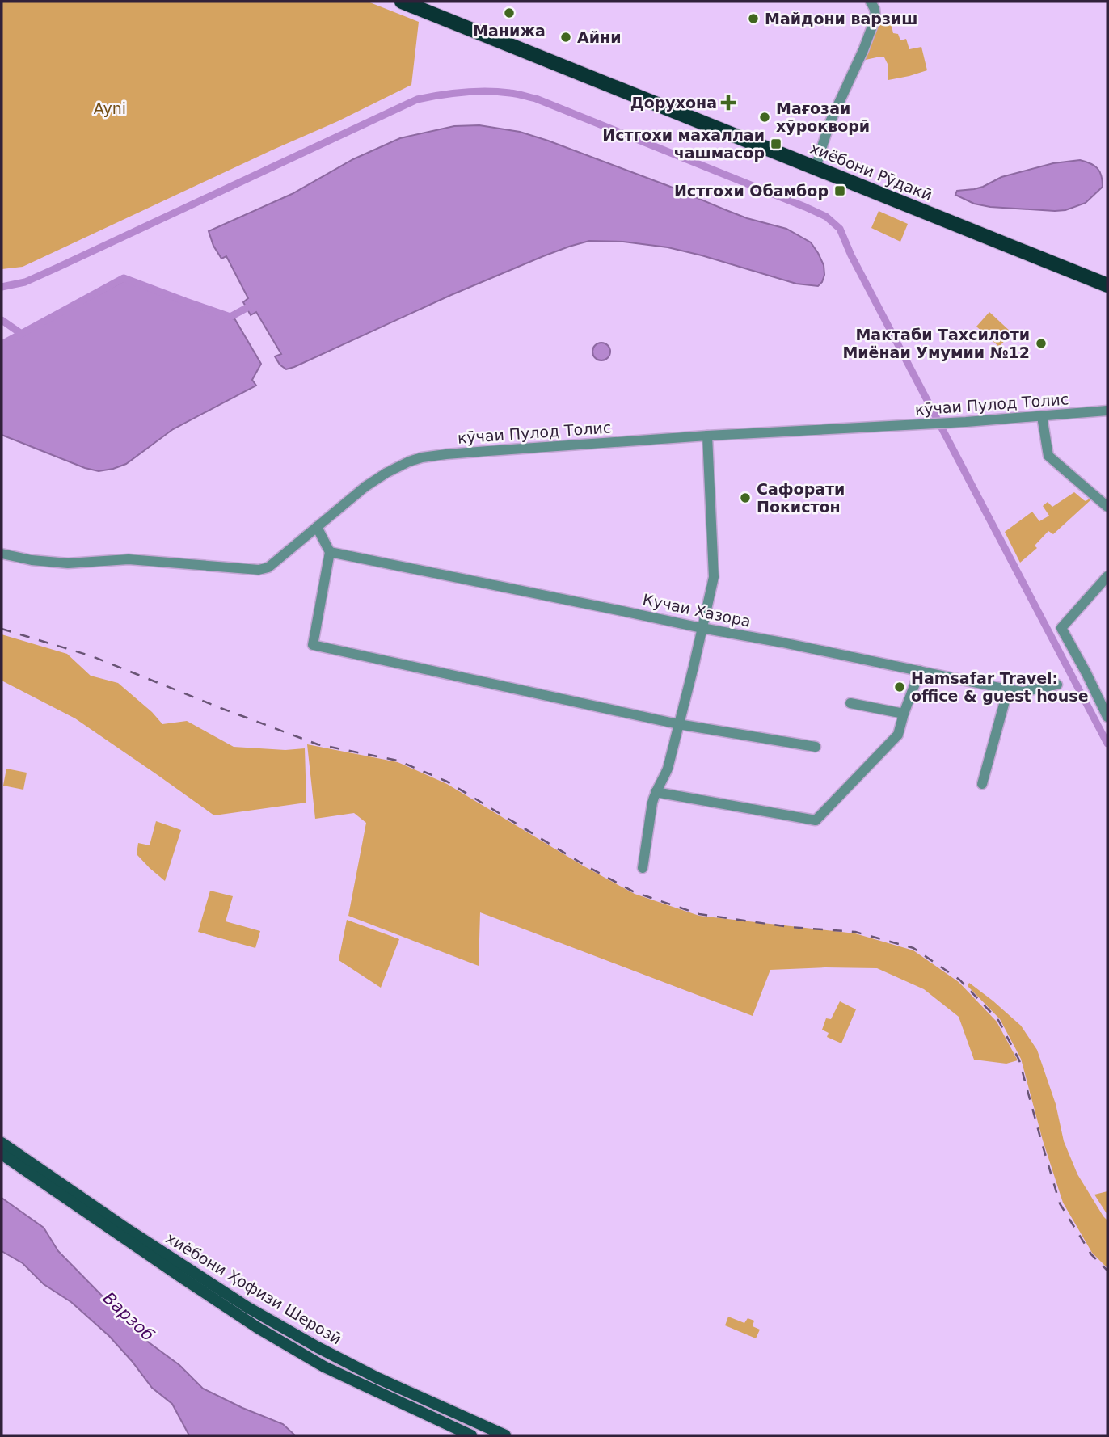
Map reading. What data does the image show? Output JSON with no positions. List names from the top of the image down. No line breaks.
{"streets":{"highway":["хиёбони Рӯдакӣ"],"main road":["хиёбони Ҳофизи Шерозӣ"],"street":["кӯчаи Пулод Толис","Кучаи Хазора"]},"water":["Варзоб"],"parks":["Ayni"],"places":{"other":["Манижа","Майдони варзиш","Айни","Мағозаи хӯрокворӣ","Мактаби Тахсилоти Миёнаи Умумии №12","Сафорати Покистон","Hamsafar Travel: office & guest house"],"health":["Дорухона"],"transit":["Истгохи махаллаи чашмасор","Истгохи Обамбор"]}}
